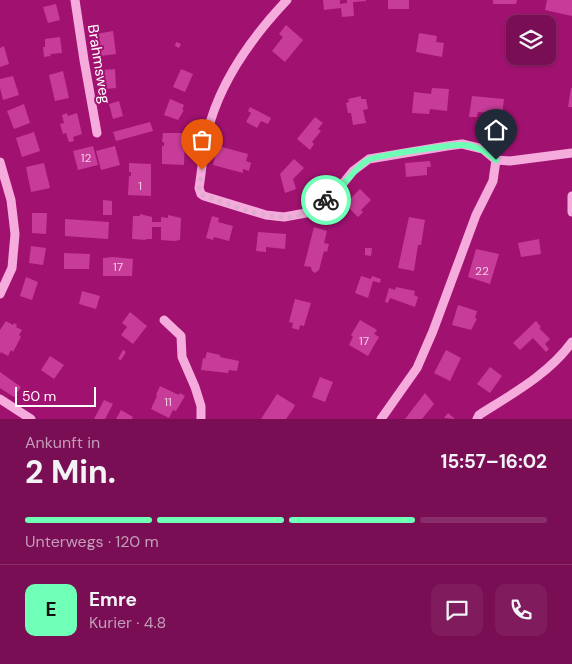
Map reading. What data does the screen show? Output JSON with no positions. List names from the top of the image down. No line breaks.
{"streets":{"street":["Brahmsweg"]},"house_numbers":["12","1","17","22","17","11"],"scale_bar":"50 m","page":{"scale":"50 m","heading":["2 Min.","Ankunft in","15:57–16:02"],"panel":["Emre","Kurier · 4.8"],"bar":"Unterwegs · 120 m","round":"E"}}
